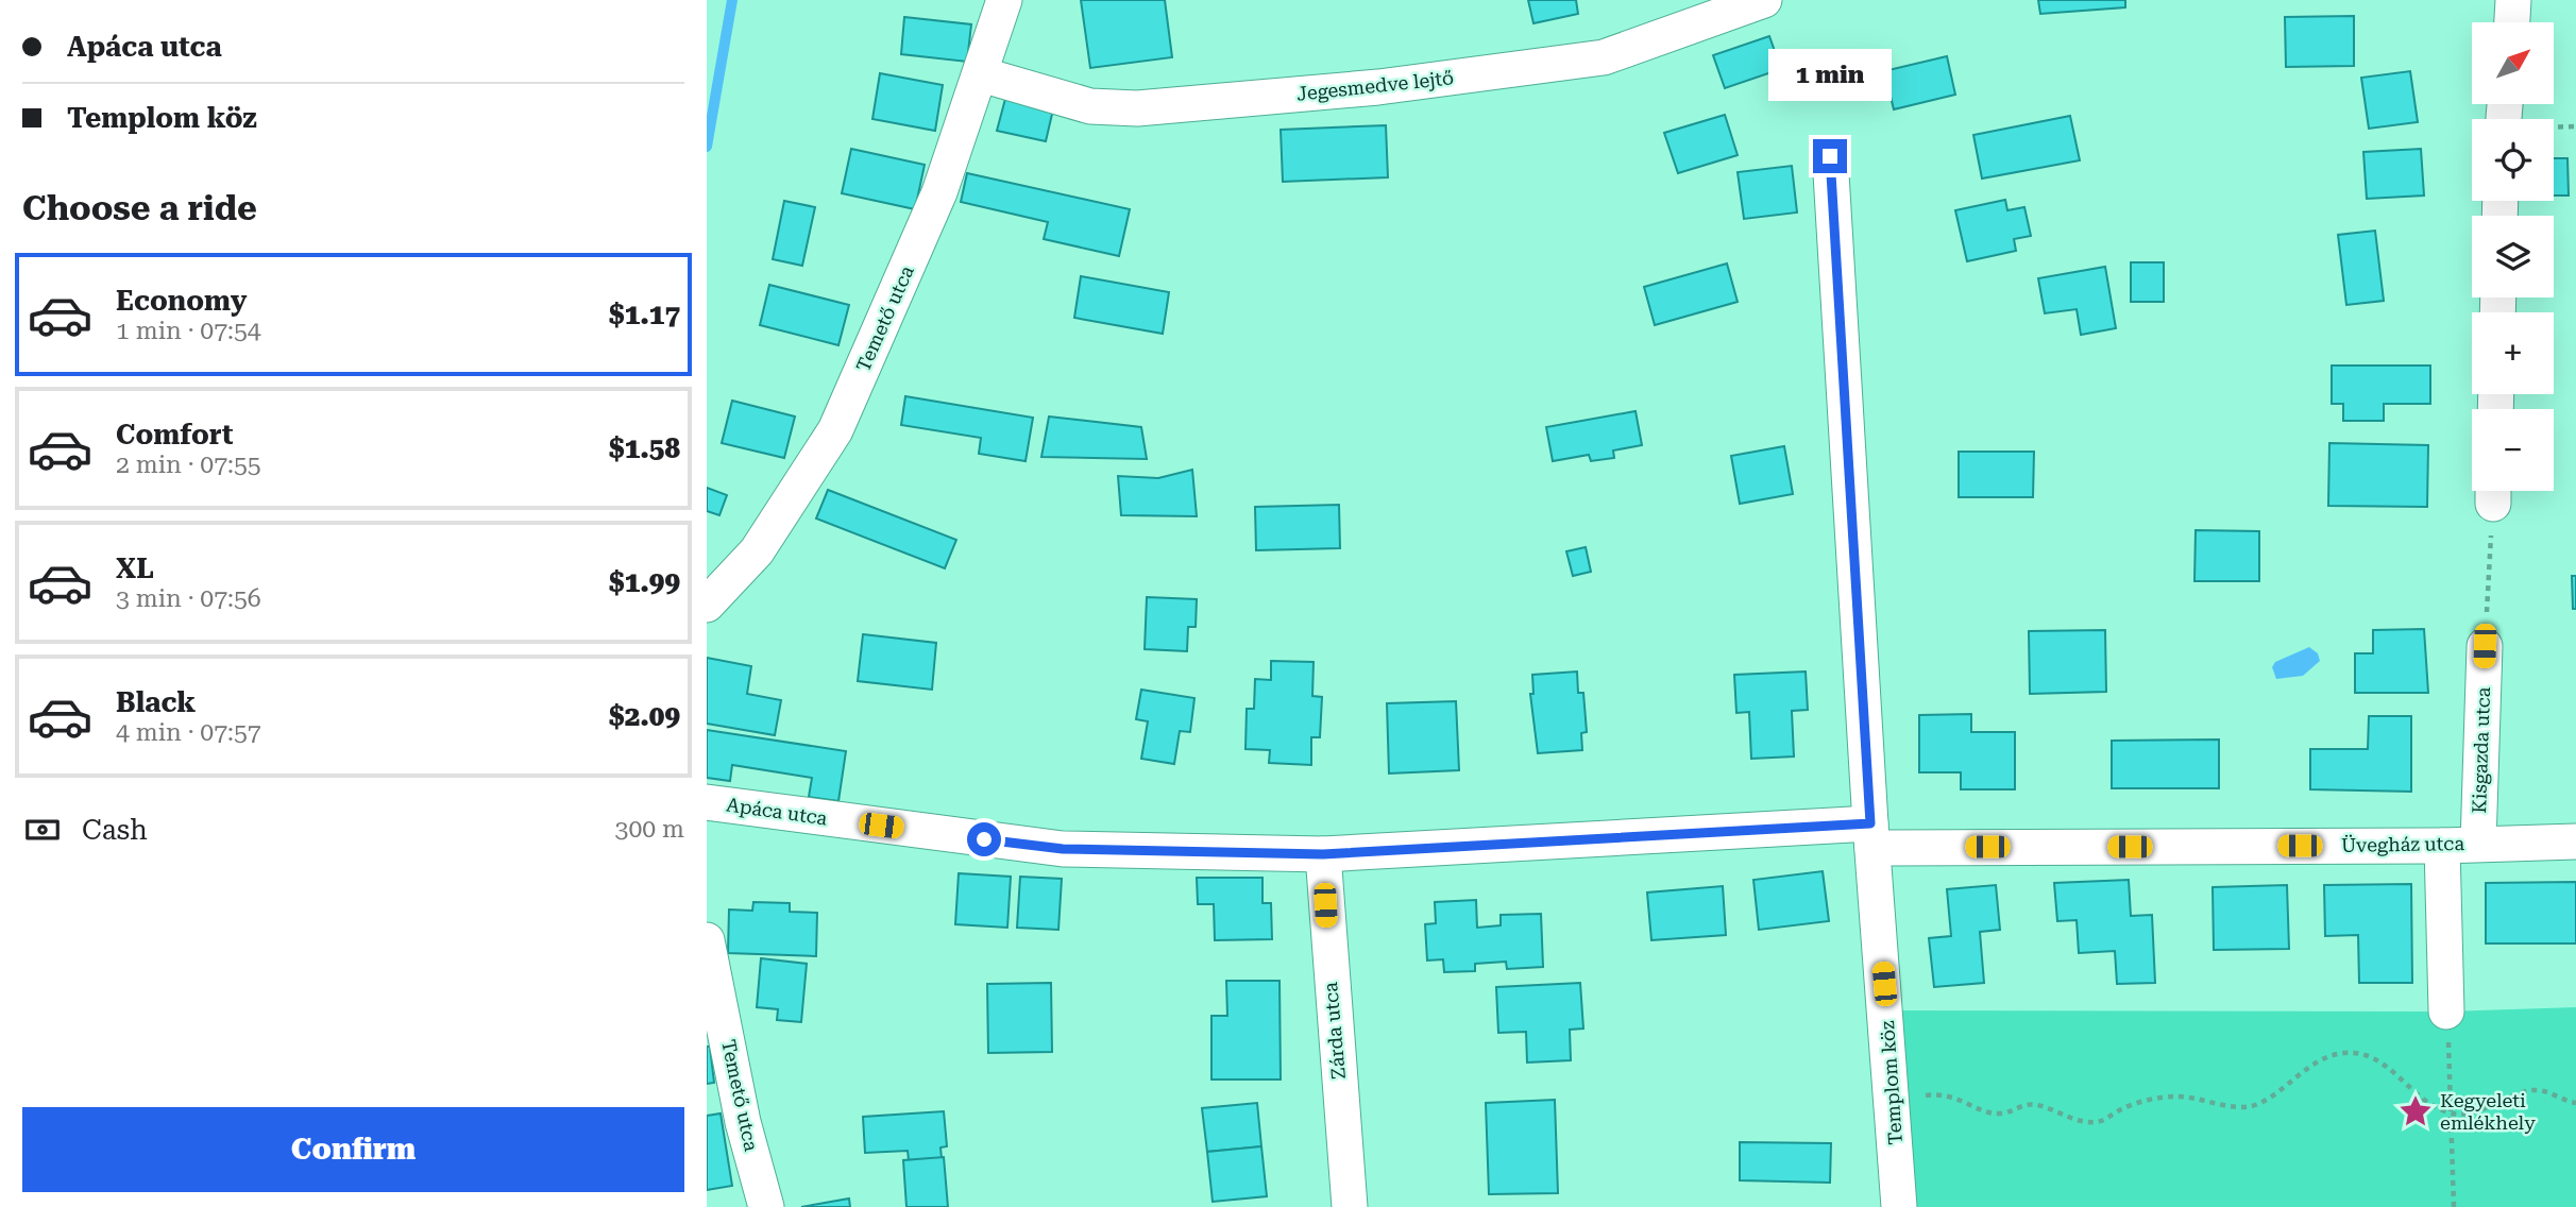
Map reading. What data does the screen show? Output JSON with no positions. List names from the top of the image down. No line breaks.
{"streets":{"street":["Jegesmedve lejtő","Temető utca","Kisgazda utca","Apáca utca","Üvegház utca","Zárda utca","Templom köz"]},"crossings":[["Jegesmedve lejtő","Temető utca"],["Kisgazda utca","Üvegház utca"],["Apáca utca","Üvegház utca"],["Apáca utca","Zárda utca"],["Apáca utca","Templom köz"],["Üvegház utca","Templom köz"]],"places":{"place":["Kegyeleti emlékhely"]},"north":"top right","page":{"banner":["Apáca utca","Templom köz"],"map_buttons":["+","−"],"bubble":"1 min","heading":"Choose a ride","list":[{"name":"Economy","note":"1 min · 07:54","value":"$1.17"},{"name":"Comfort","note":"2 min · 07:55","value":"$1.58"},{"name":"XL","note":"3 min · 07:56","value":"$1.99"},{"name":"Black","note":"4 min · 07:57","value":"$2.09"}],"pay":["Cash","300 m"],"buttons":"Confirm"}}
